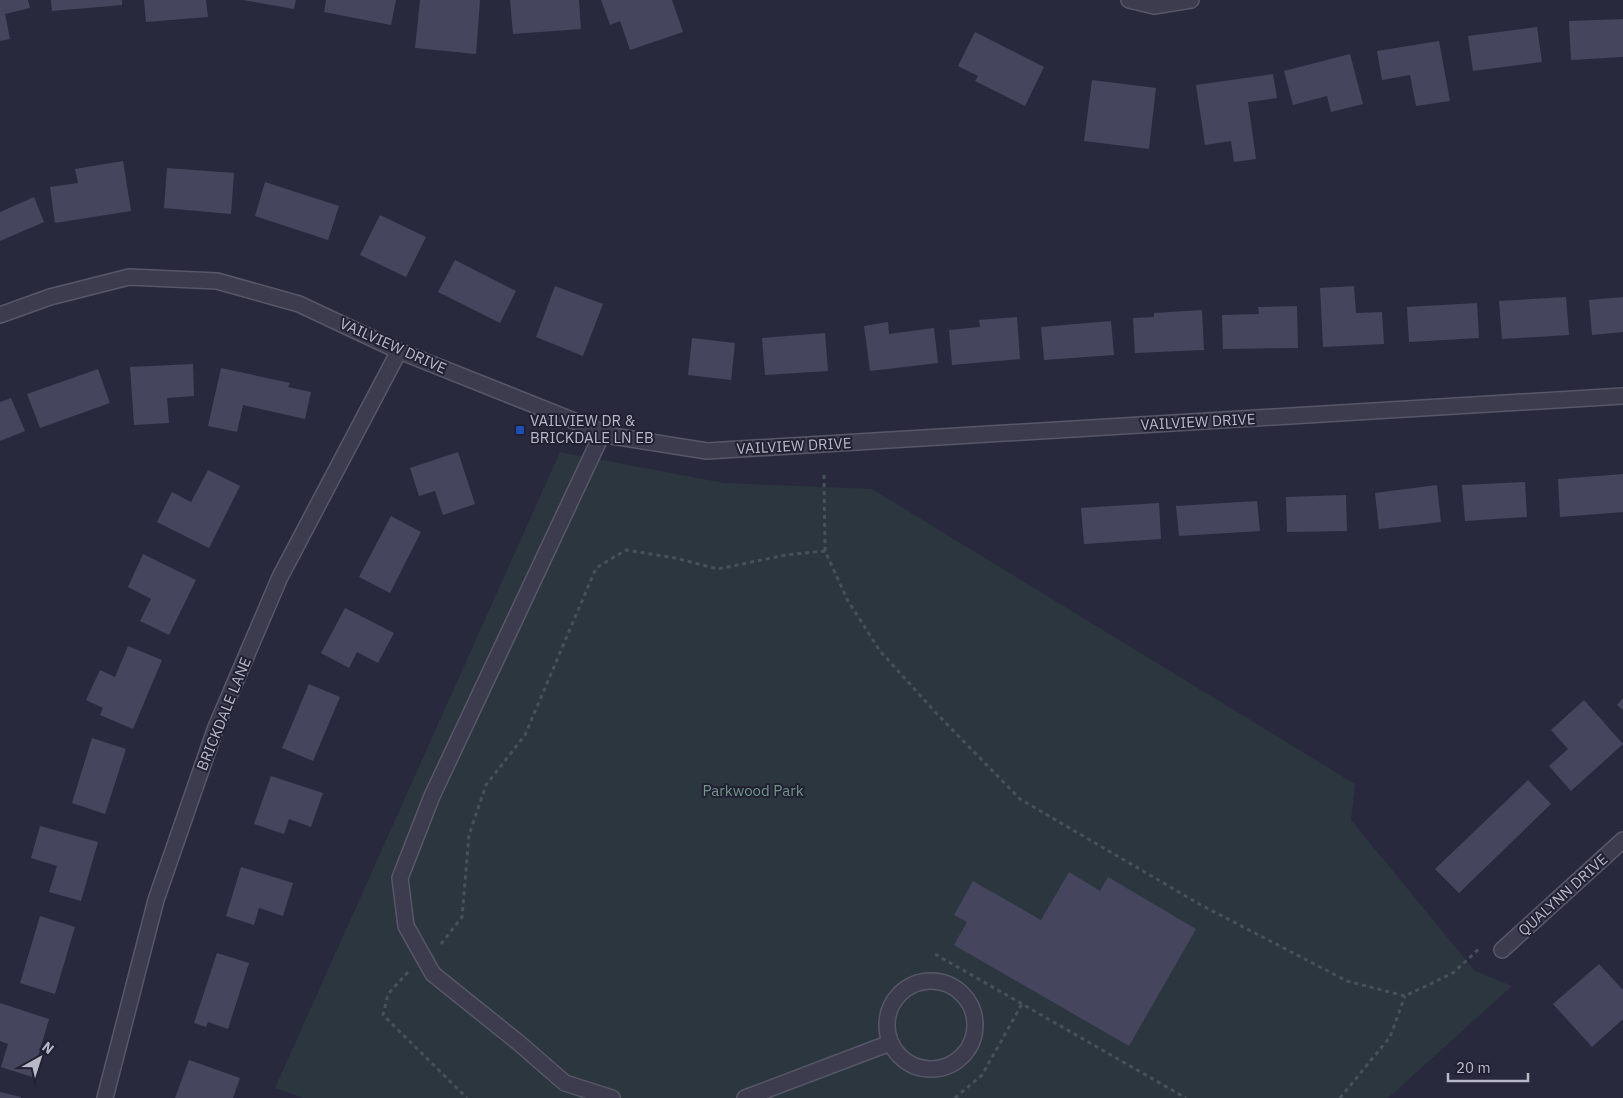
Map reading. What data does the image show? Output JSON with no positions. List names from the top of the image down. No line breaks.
{"streets":{"street":["VAILVIEW DRIVE","BRICKDALE LANE","QUALYNN DRIVE"]},"crossings":[["VAILVIEW DRIVE","BRICKDALE LANE"]],"parks":["Parkwood Park"],"places":{"transit":["VAILVIEW DR & BRICKDALE LN EB"]},"scale_bar":"20 m","north":"top right"}
